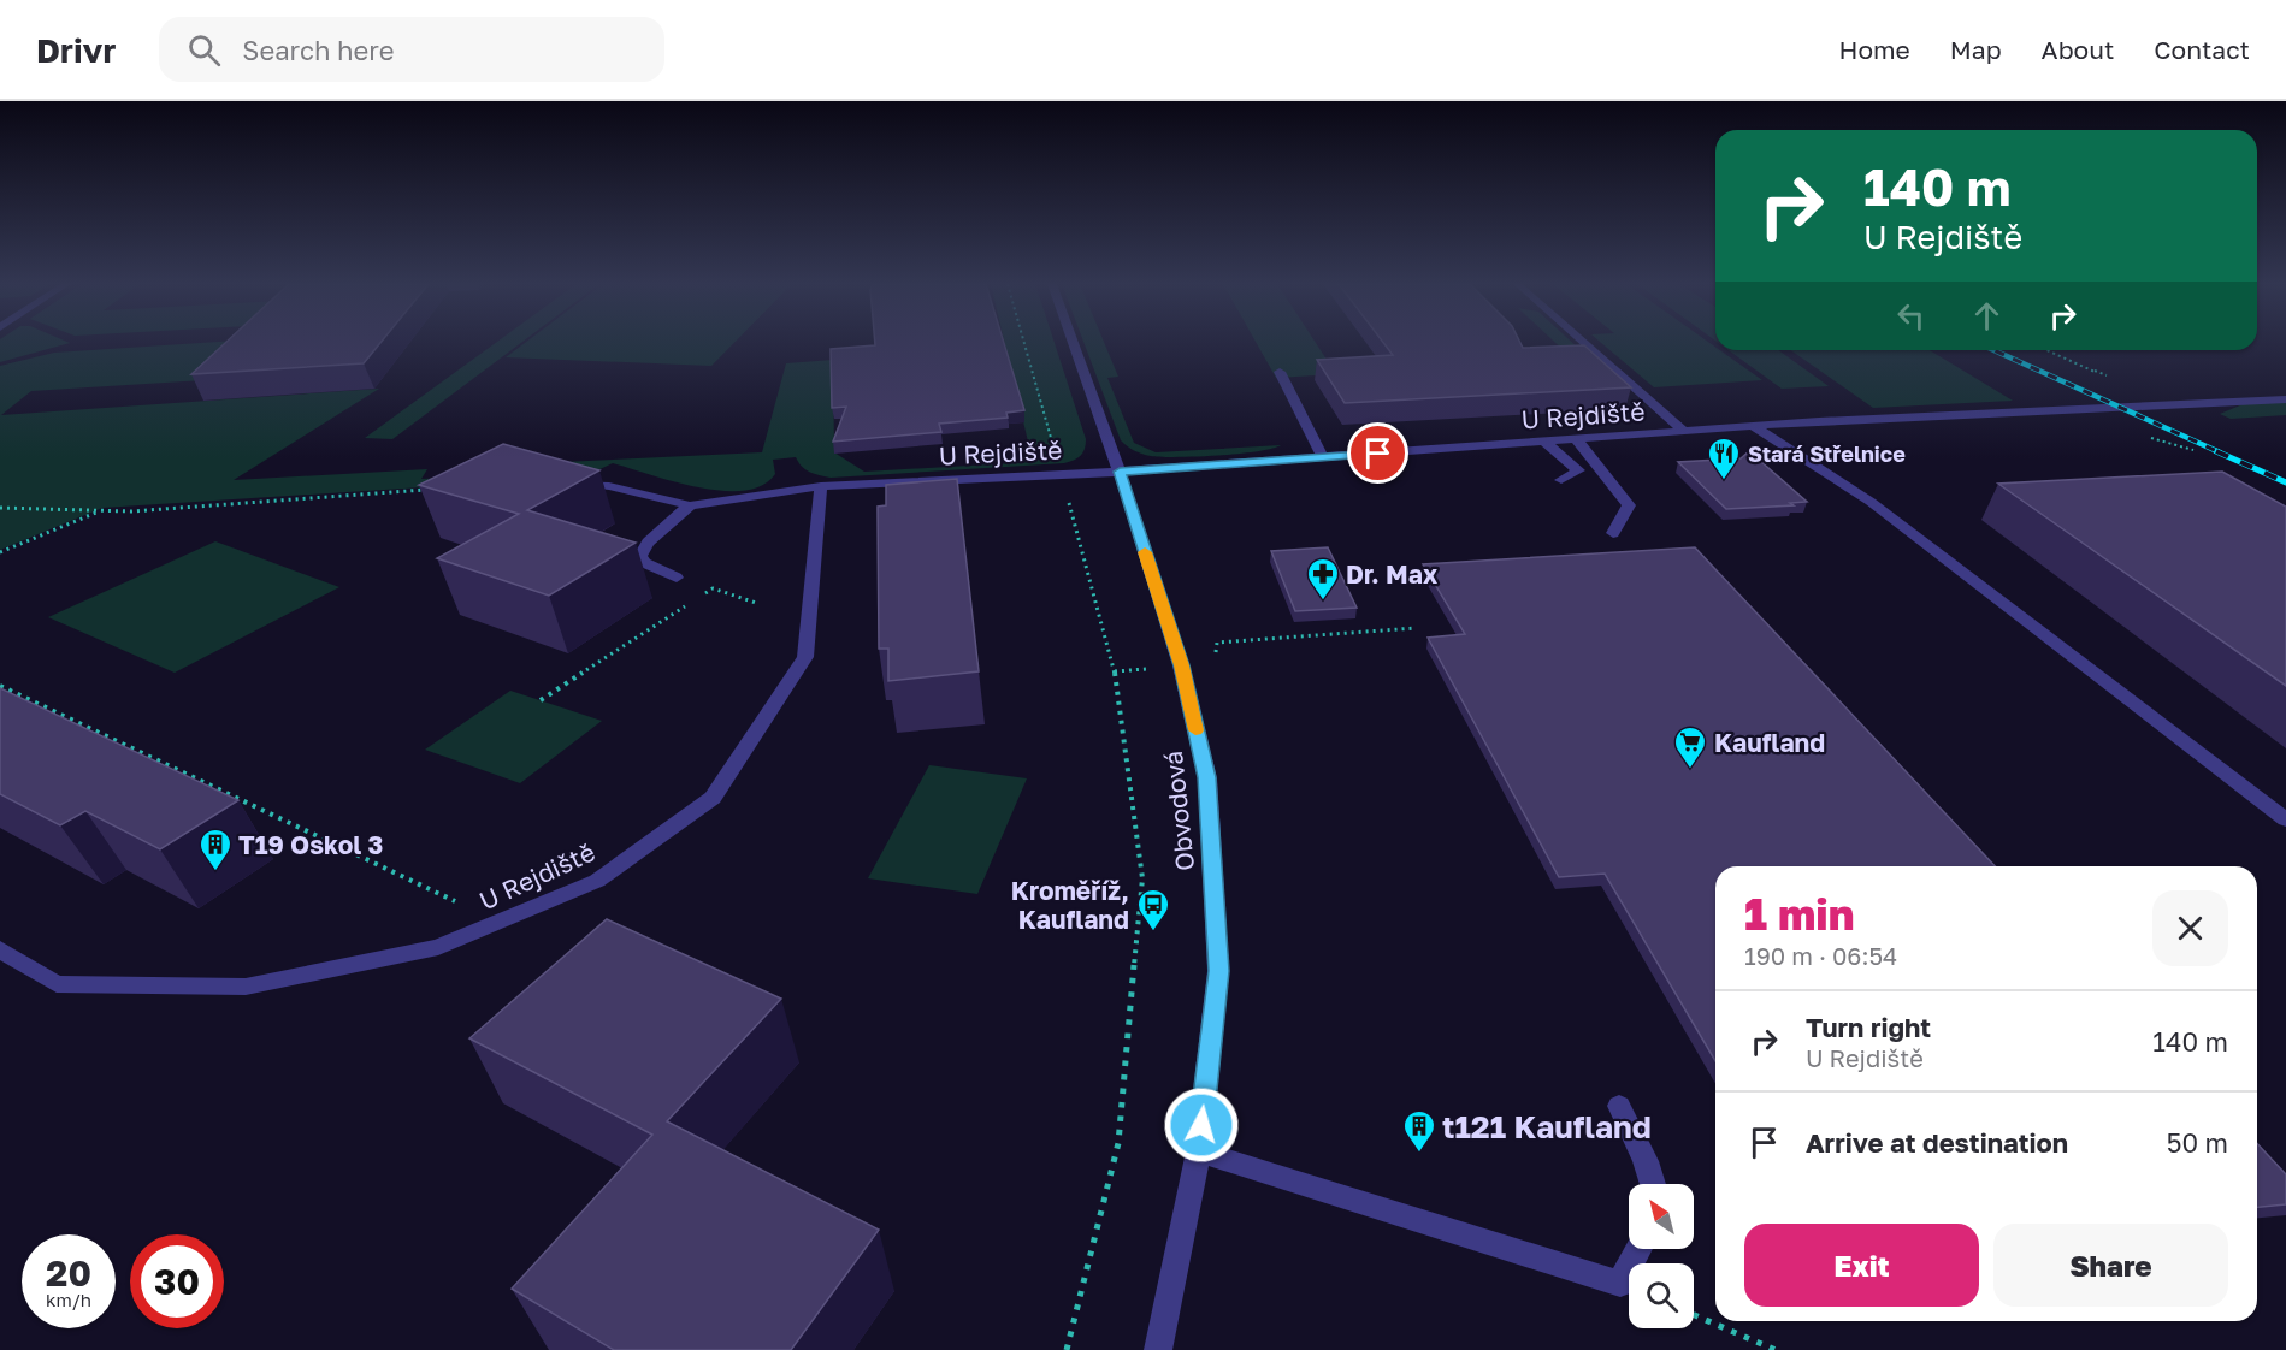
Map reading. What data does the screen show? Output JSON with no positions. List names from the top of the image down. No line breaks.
{"streets":{"street":["U Rejdiště","Obvodová"]},"crossings":[["U Rejdiště","Obvodová"]],"places":{"restaurant":["Stará Střelnice"],"pharmacy":["Dr. Max"],"supermarket":["Kaufland"],"building":["T19 Oskol 3","t121 Kaufland"],"bus stop":["Kroměříž, Kaufland"]},"north":"top left","page":{"header":"Drivr","search":"Search here","nav":["Home","Map","About","Contact"],"turn":["140 m","U Rejdiště"],"heading":["1 min","190 m · 06:54"],"list":[{"name":"Turn right","note":"U Rejdiště","value":"140 m"},{"name":"Arrive at destination","value":"50 m"}],"buttons":["Exit","Share"],"speed":"20 km/h","limit":"30"}}
